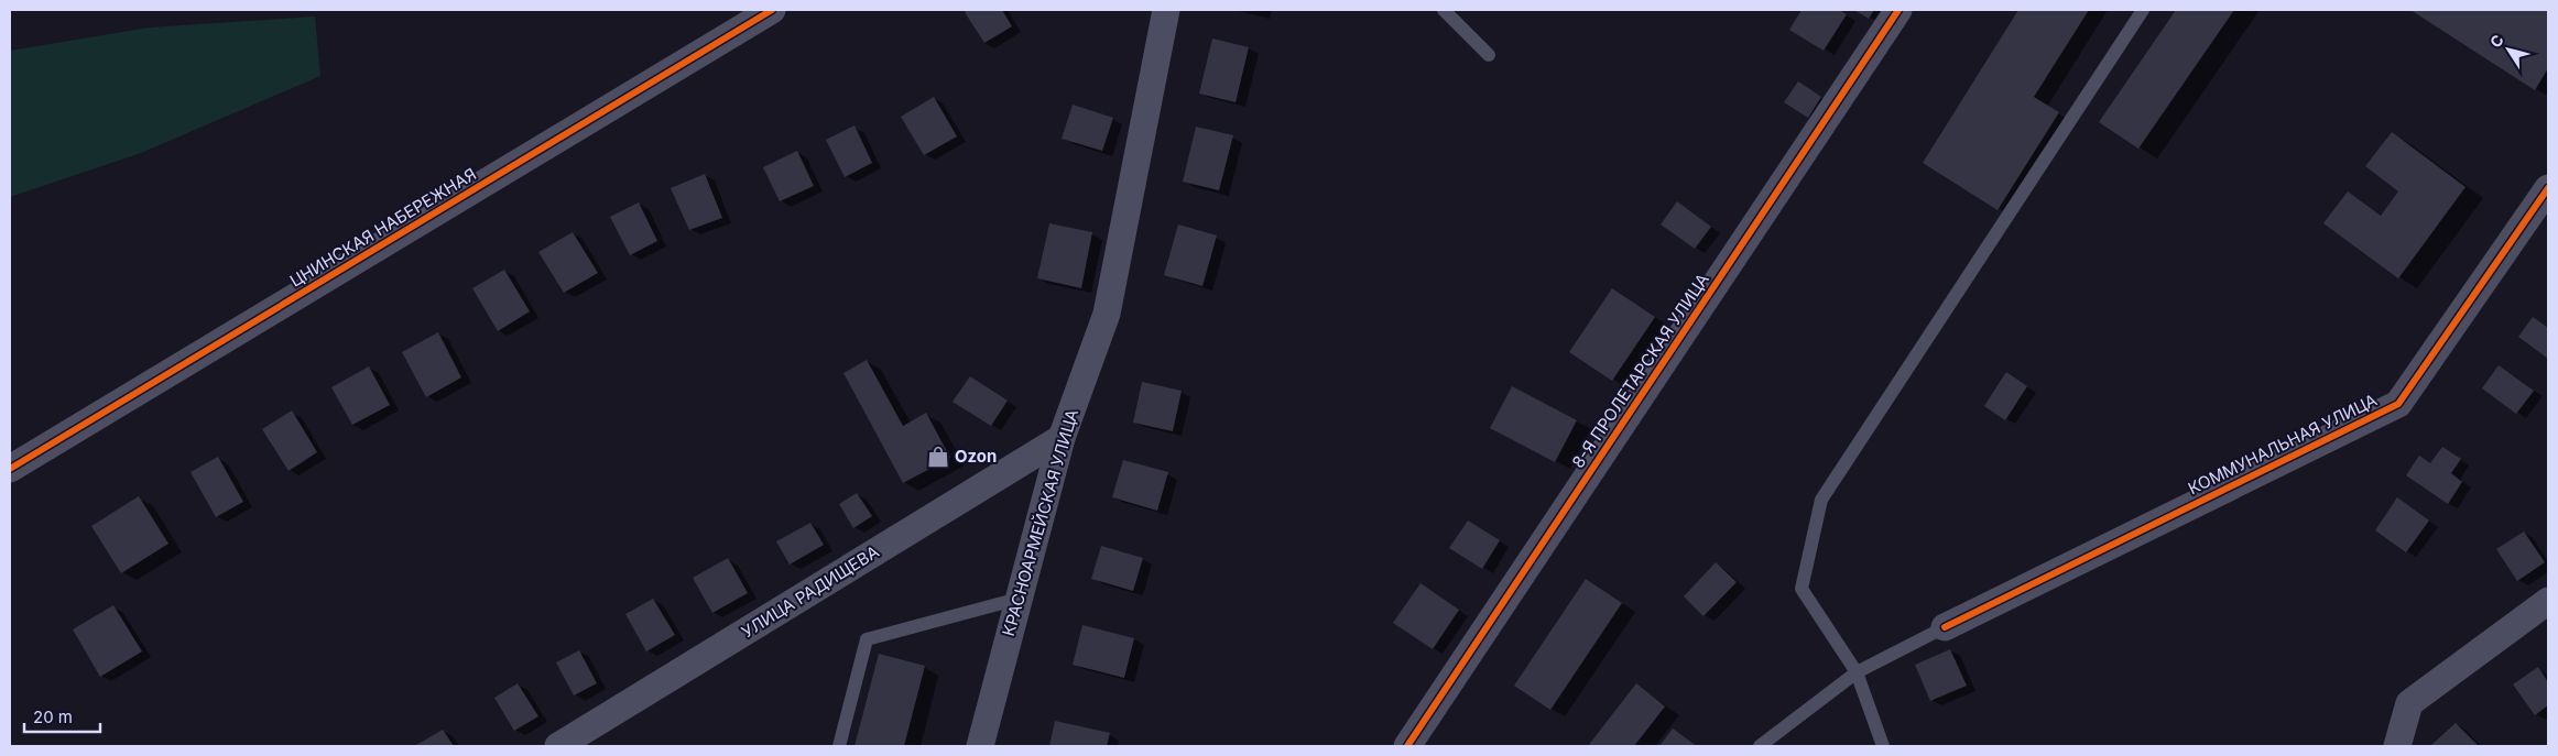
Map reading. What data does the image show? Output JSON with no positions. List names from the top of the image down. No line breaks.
{"streets":{"street":["ЦНИНСКАЯ НАБЕРЕЖНАЯ","8-Я ПРОЛЕТАРСКАЯ УЛИЦА","КОММУНАЛЬНАЯ УЛИЦА","КРАСНОАРМЕЙСКАЯ УЛИЦА","УЛИЦА РАДИЩЕВА"]},"crossings":[["КРАСНОАРМЕЙСКАЯ УЛИЦА","УЛИЦА РАДИЩЕВА"]],"places":{"shop":["Ozon"]},"scale_bar":"20 m","north":"top left"}
